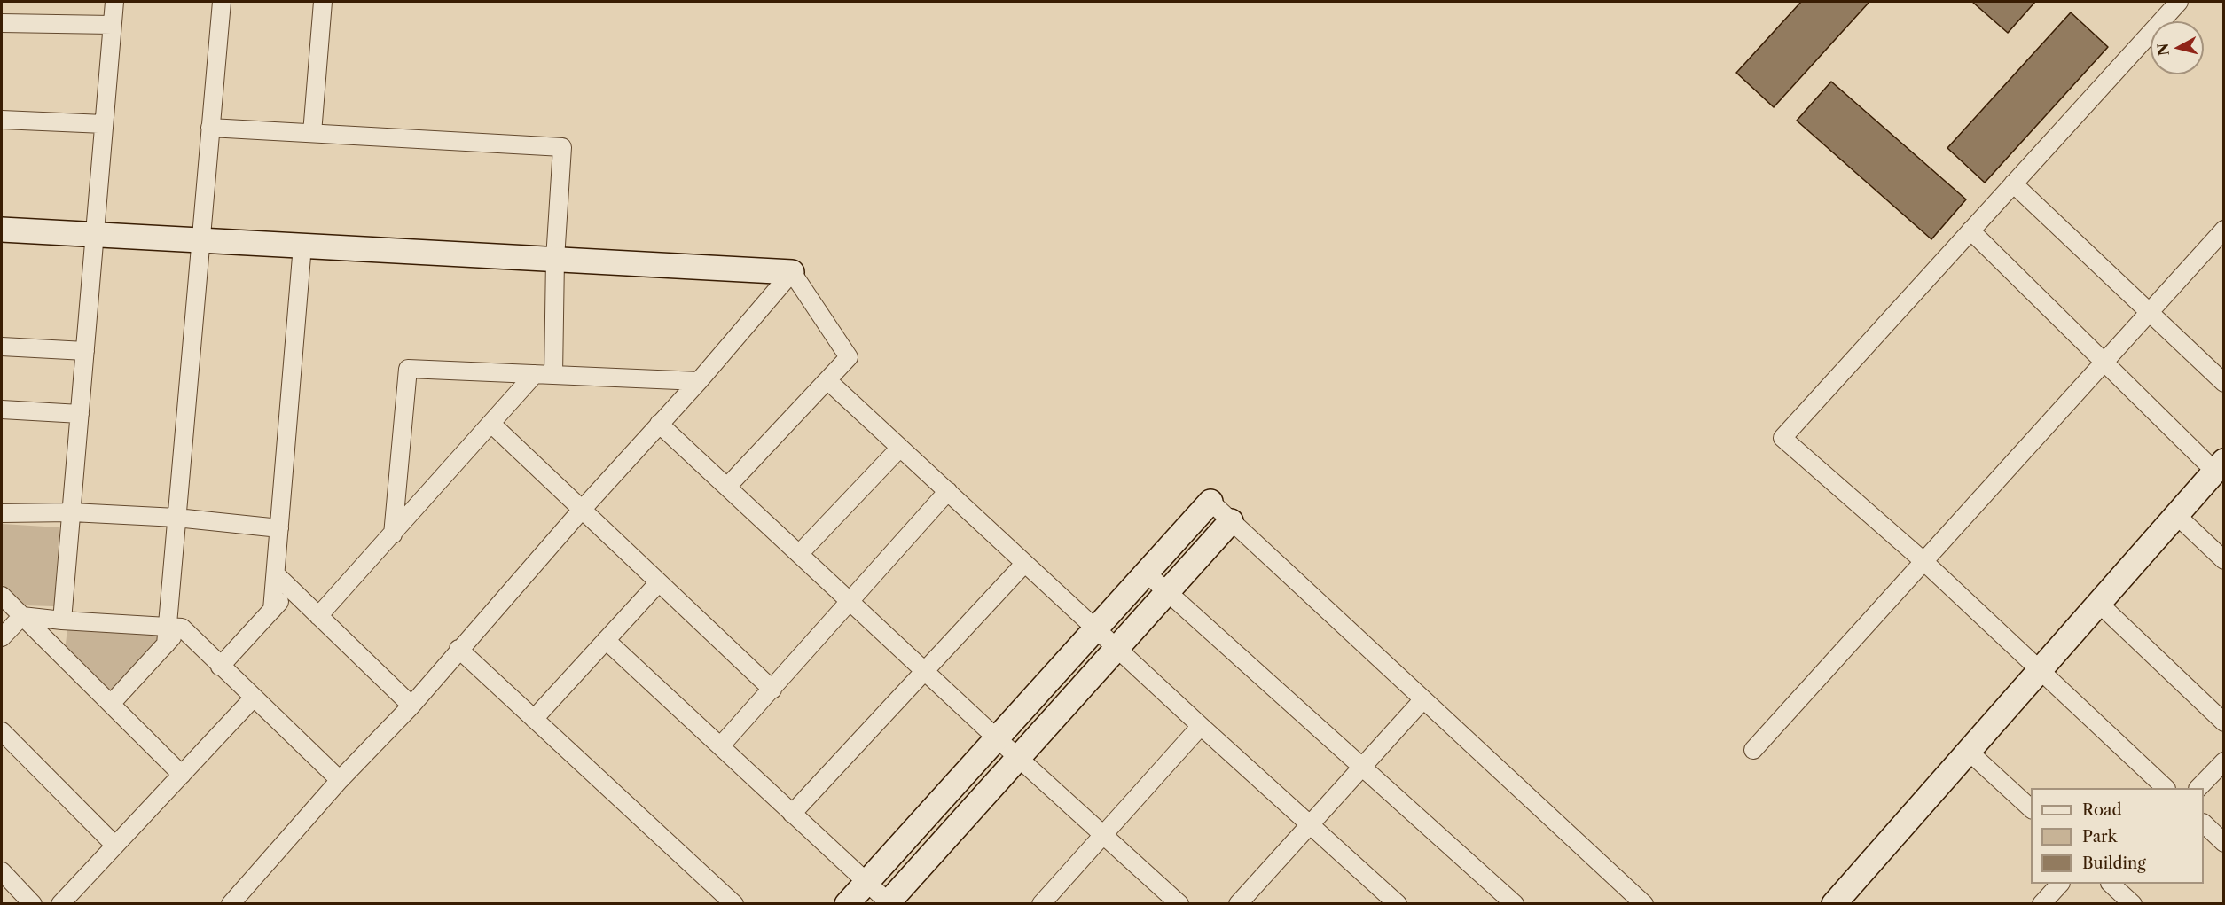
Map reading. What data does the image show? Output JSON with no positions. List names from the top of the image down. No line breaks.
{"legend":["Road","Park","Building"],"north":"left"}
